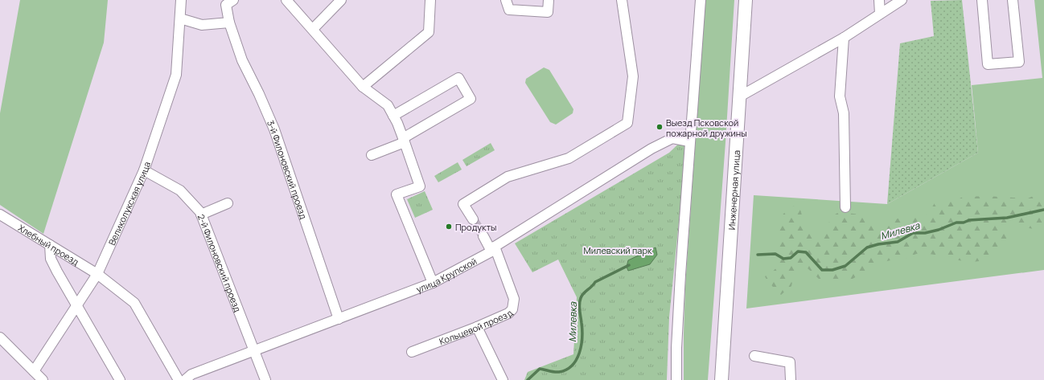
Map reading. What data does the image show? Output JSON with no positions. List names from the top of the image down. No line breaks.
{"streets":{"main road":["Инженерная улица"],"street":["3-й Филоновский проезд","Великолукская улица","Хлебный проезд","2-й Филоновский проезд","улица Крупской","Кольцевой проезд"]},"crossings":[["3-й Филоновский проезд","улица Крупской"],["Великолукская улица","Хлебный проезд"],["Великолукская улица","2-й Филоновский проезд"],["2-й Филоновский проезд","улица Крупской"],["улица Крупской","Кольцевой проезд"]],"water":["Милевка"],"parks":["Милевский парк"],"places":["Выезд Псковской пожарной дружины","Продукты"]}
